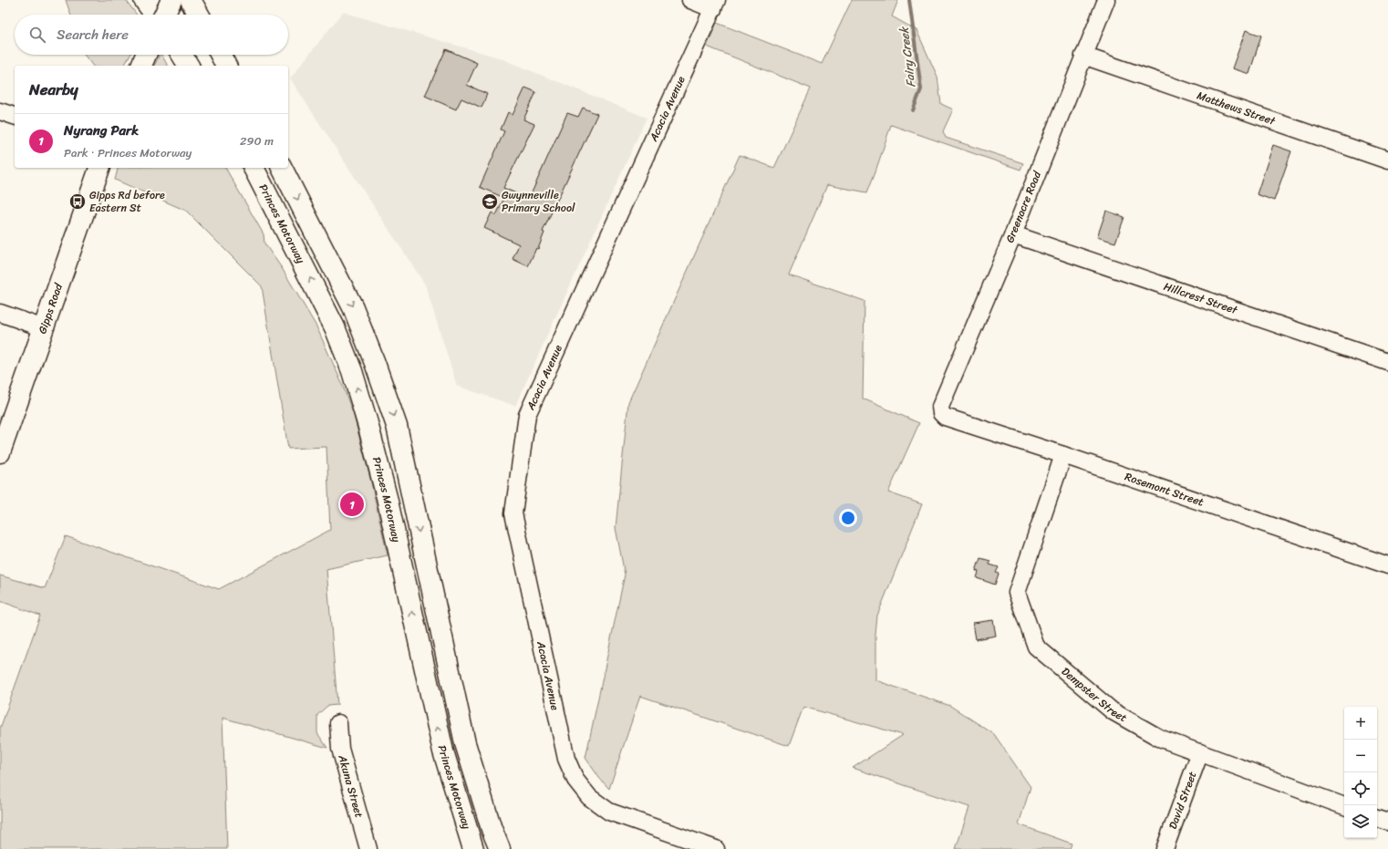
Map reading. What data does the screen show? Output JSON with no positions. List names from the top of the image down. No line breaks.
{"streets":{"main road":["Princes Motorway","Gipps Road"],"street":["Matthews Street","Acacia Avenue","Greenacre Road","Hillcrest Street","Rosemont Street","Dempster Street","Akuna Street","David Street"]},"crossings":[["Matthews Street","Greenacre Road"],["Greenacre Road","Hillcrest Street"],["Greenacre Road","Rosemont Street"],["Rosemont Street","Dempster Street"],["Dempster Street","David Street"]],"water":["Fairy Creek"],"places":{"bus stop":["Gipps Rd before Eastern St"],"school or university":["Gwynneville Primary School"]},"page":{"search":"Search here","heading":"Nearby","list":[{"mark":"1","name":"Nyrang Park","note":"Park · Princes Motorway","value":"290 m"}],"pins":"1","map_buttons":["+","−"]}}
